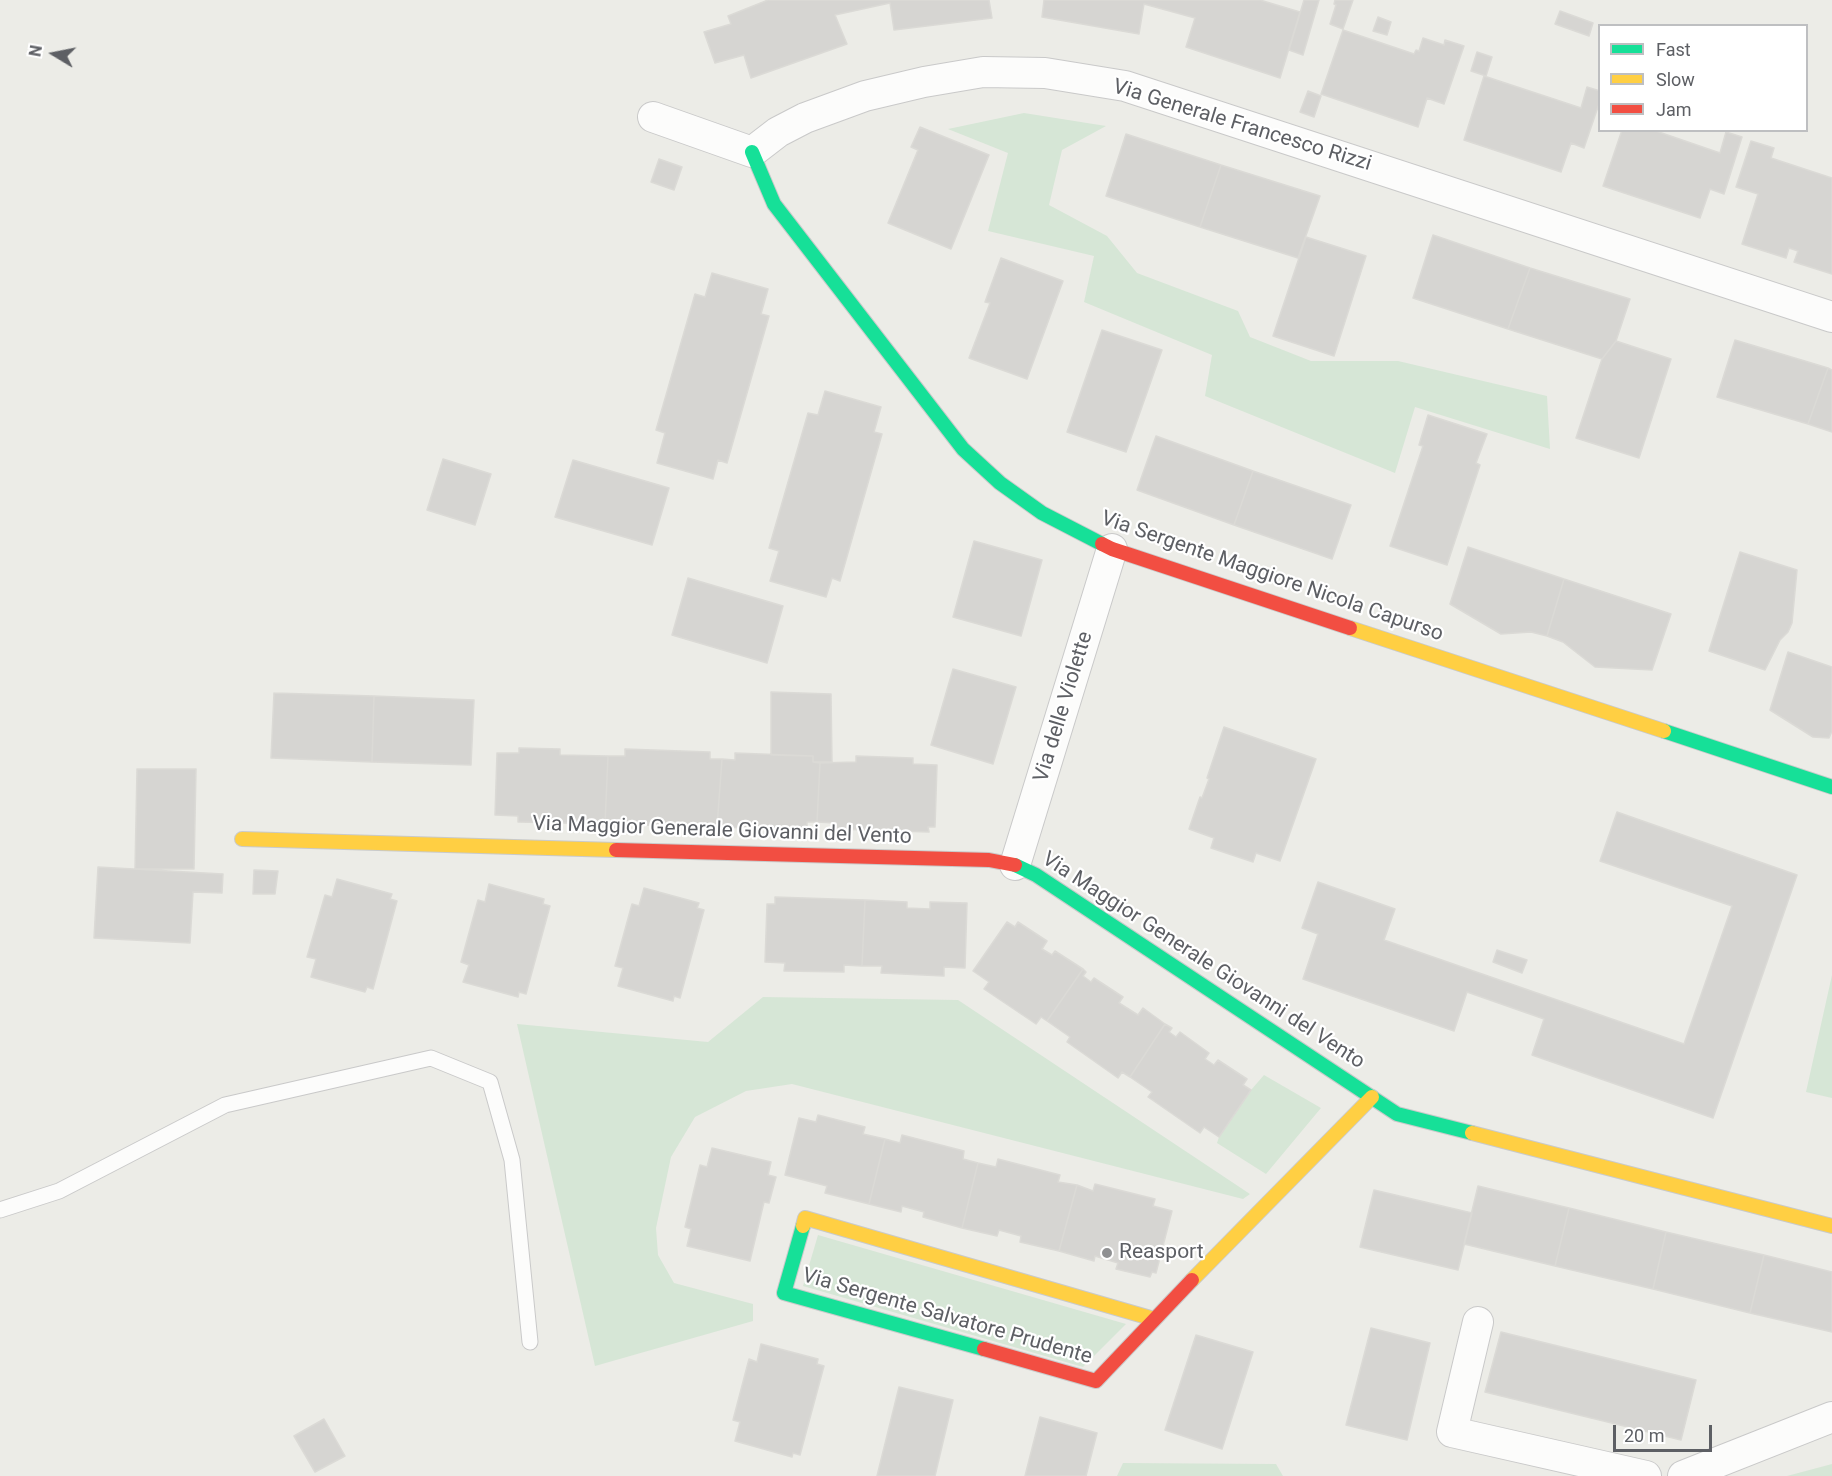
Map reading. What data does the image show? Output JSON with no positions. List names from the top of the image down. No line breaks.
{"streets":{"street":["Via Generale Francesco Rizzi","Via Sergente Maggiore Nicola Capurso","Via delle Violette","Via Maggior Generale Giovanni del Vento","Via Sergente Salvatore Prudente"]},"crossings":[["Via Generale Francesco Rizzi","Via Sergente Maggiore Nicola Capurso"],["Via Sergente Maggiore Nicola Capurso","Via delle Violette"],["Via delle Violette","Via Maggior Generale Giovanni del Vento"],["Via Maggior Generale Giovanni del Vento","Via Sergente Salvatore Prudente"]],"places":["Reasport"],"legend":["Fast","Slow","Jam"],"scale_bar":"20 m","north":"left"}
